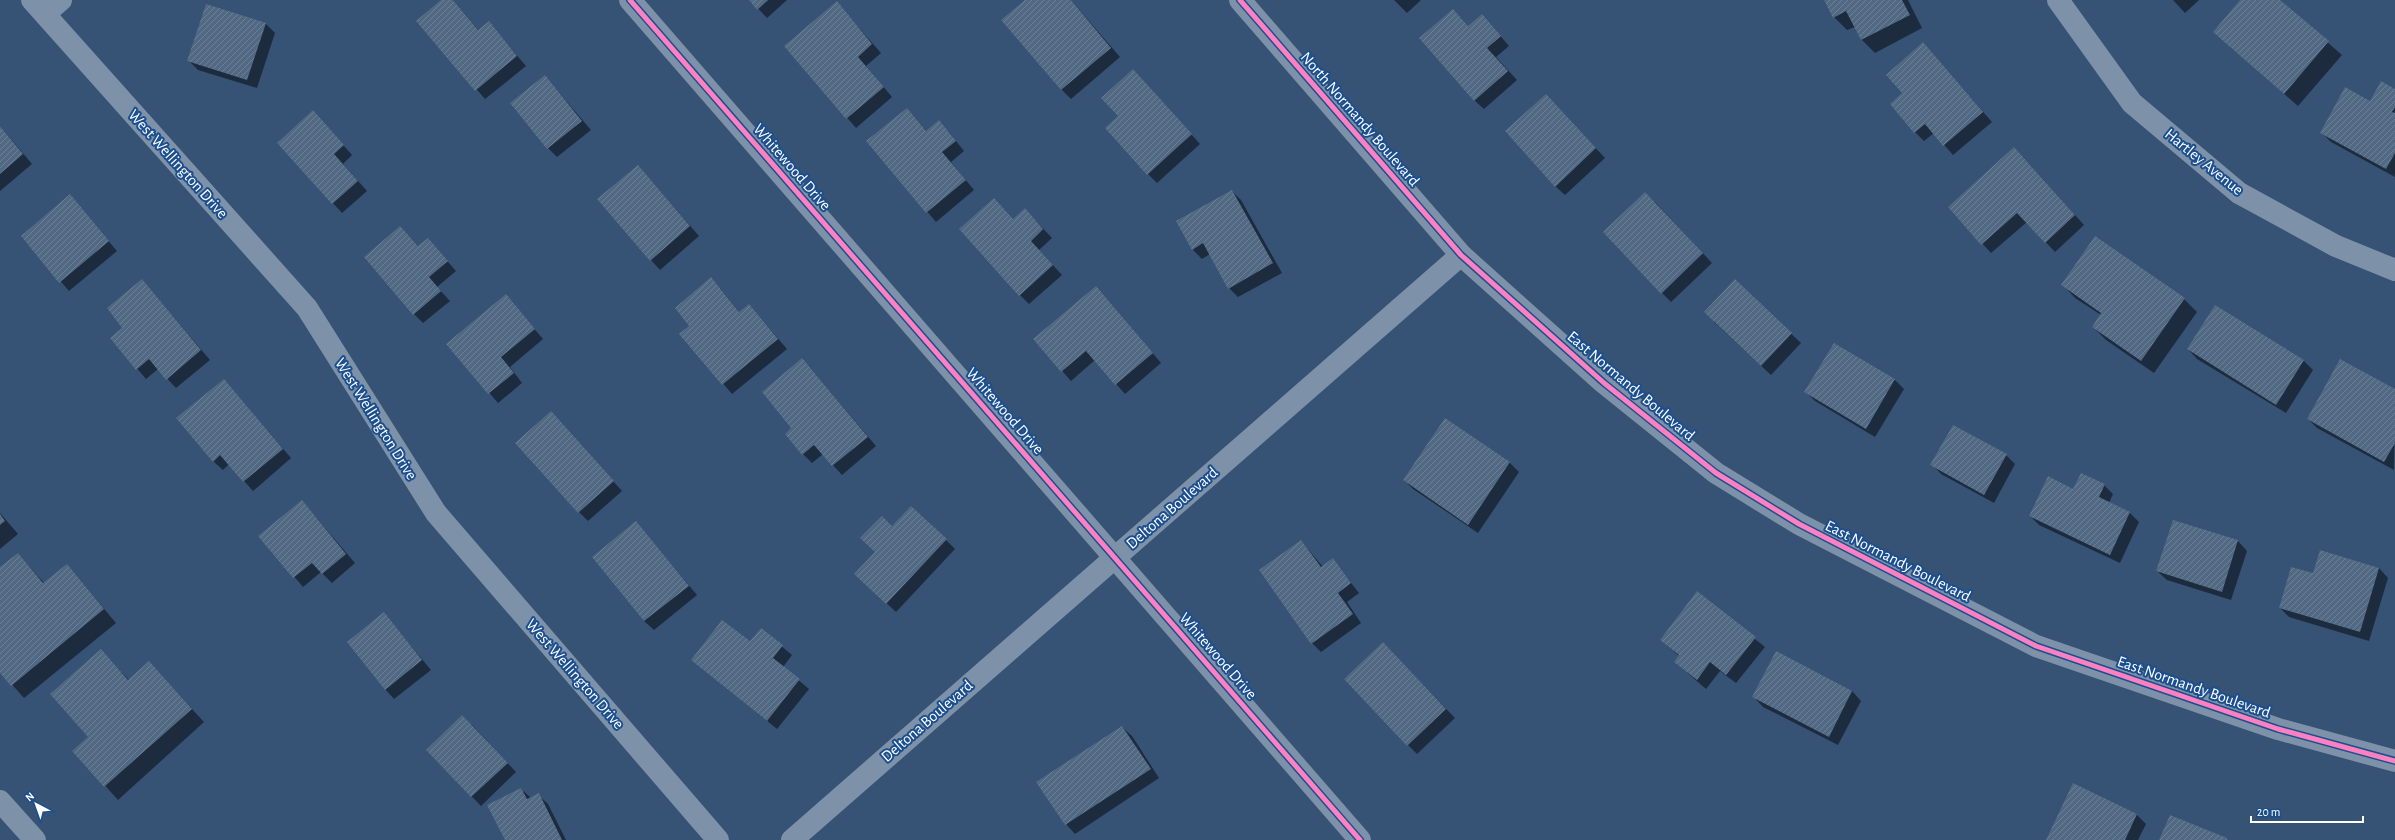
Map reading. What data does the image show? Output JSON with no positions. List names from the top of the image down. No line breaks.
{"streets":{"street":["North Normandy Boulevard","Hartley Avenue","West Wellington Drive","Whitewood Drive","East Normandy Boulevard","Deltona Boulevard"]},"crossings":[["North Normandy Boulevard","East Normandy Boulevard"],["North Normandy Boulevard","Deltona Boulevard"],["Whitewood Drive","Deltona Boulevard"],["East Normandy Boulevard","Deltona Boulevard"]],"scale_bar":"20 m","north":"top left"}
